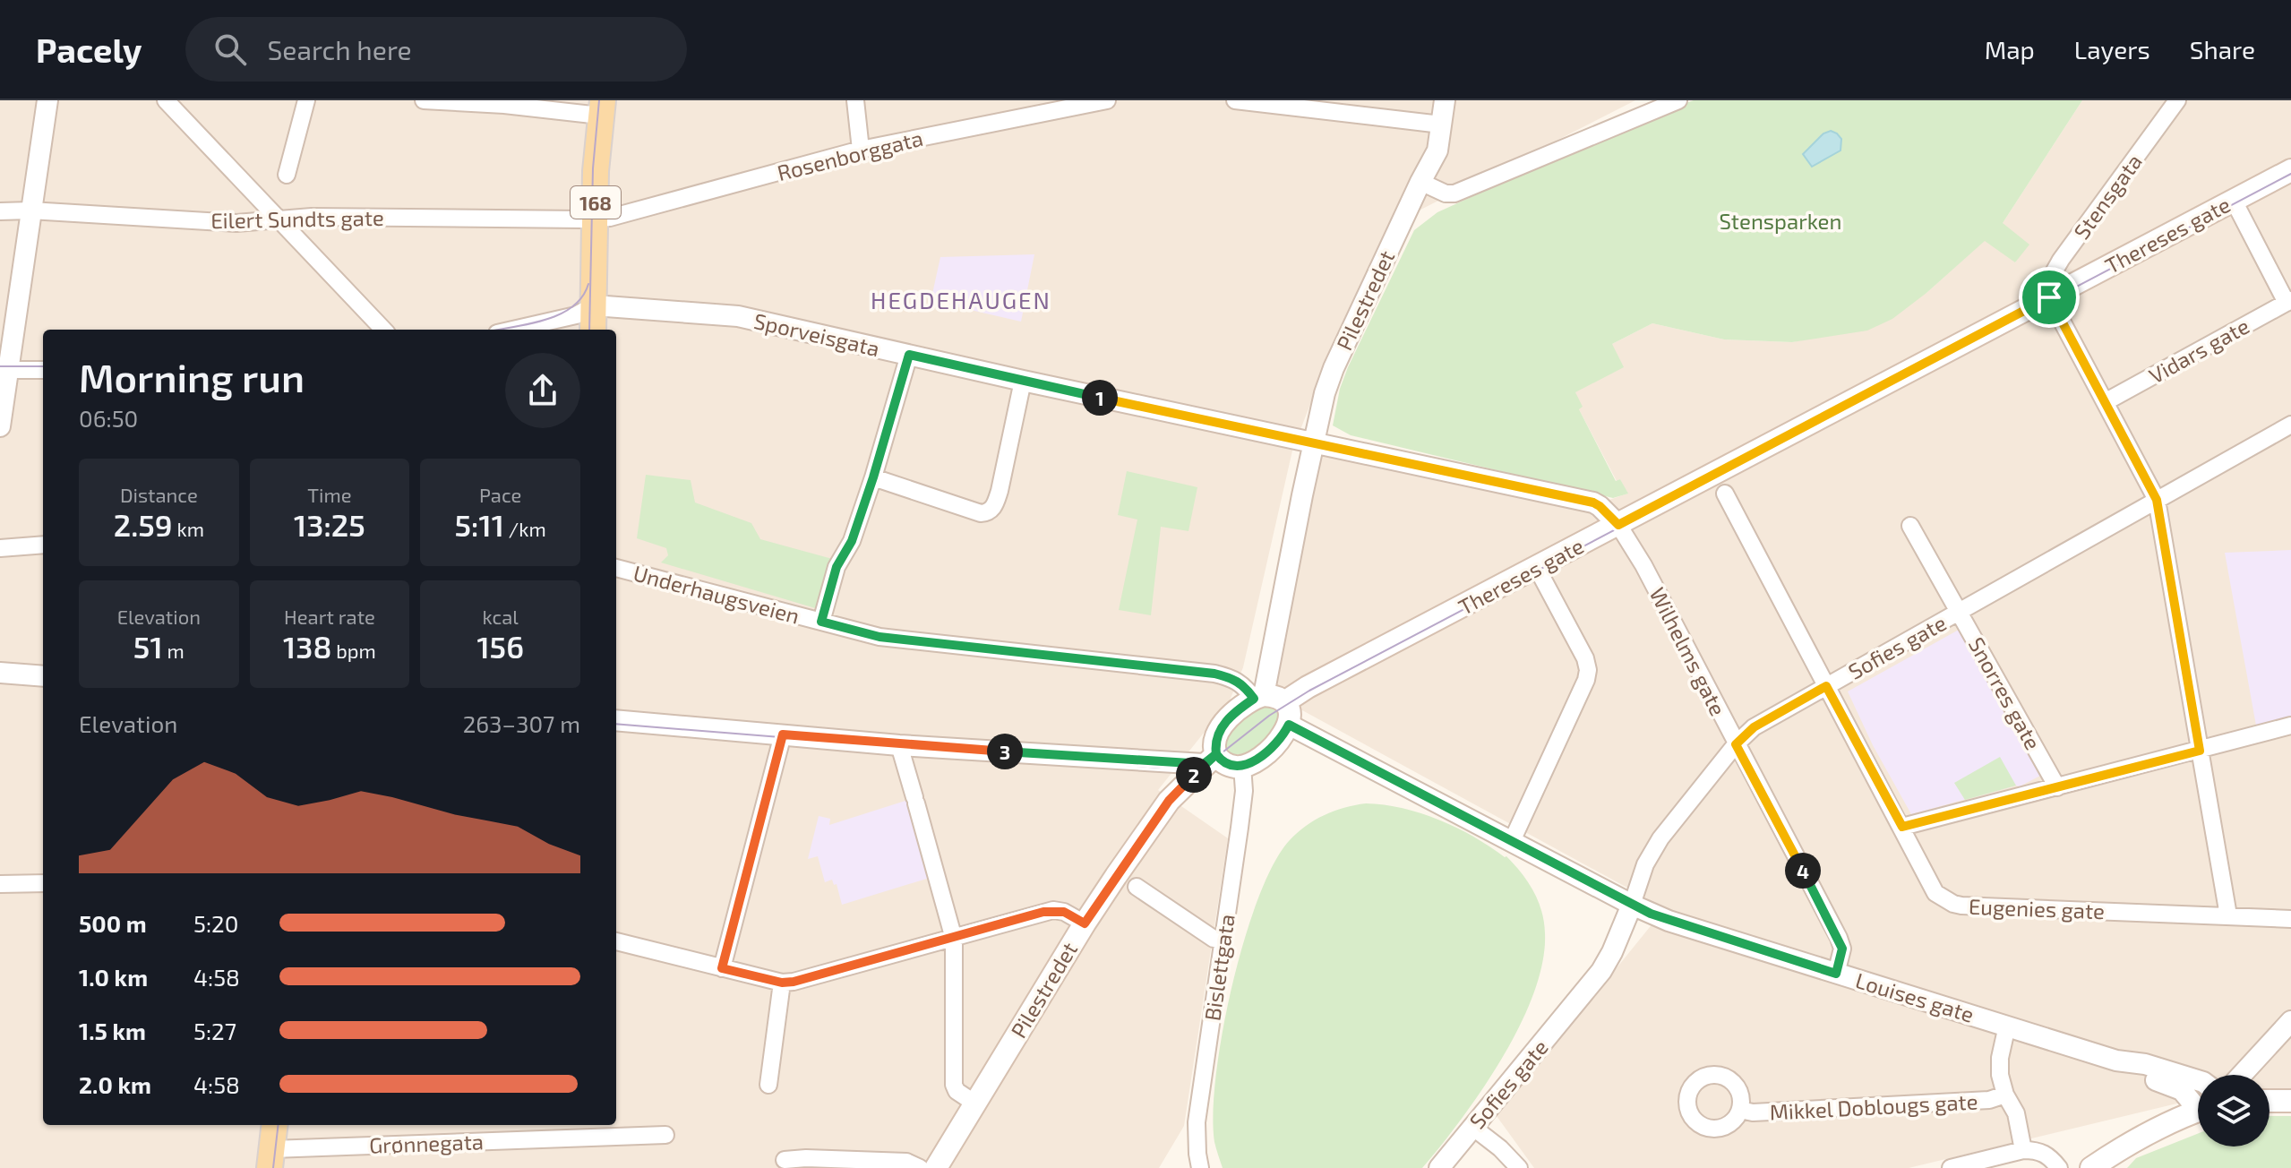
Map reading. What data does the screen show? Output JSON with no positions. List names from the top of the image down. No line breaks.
{"streets":{"main road":["168","Thereses gate","Pilestredet"],"street":["Rosenborggata","Stensgata","Eilert Sundts gate","Sporveisgata","Vidars gate","Underhaugsveien","Sofies gate","Wilhelms gate","Snorres gate","Eugenies gate","Bislettgata","Louises gate","Mikkel Doblougs gate","Grønnegata"]},"crossings":[["Rosenborggata","168"],["Rosenborggata","Eilert Sundts gate"],["Stensgata","Thereses gate"],["168","Eilert Sundts gate"],["168","Sporveisgata"],["Thereses gate","Pilestredet"],["Thereses gate","Sporveisgata"],["Thereses gate","Underhaugsveien"],["Thereses gate","Wilhelms gate"],["Pilestredet","Sporveisgata"],["Pilestredet","Underhaugsveien"],["Sporveisgata","Underhaugsveien"],["Sporveisgata","Wilhelms gate"],["Sofies gate","Wilhelms gate"],["Sofies gate","Snorres gate"],["Sofies gate","Eugenies gate"],["Sofies gate","Louises gate"],["Wilhelms gate","Louises gate"],["Louises gate","Mikkel Doblougs gate"]],"districts":["HEGDEHAUGEN"],"parks":["Stensparken"],"page":{"header":"Pacely","search":"Search here","nav":["Map","Layers","Share"],"heading":["Morning run","06:50"],"pins":["1","3","2","4"],"stats":[["Distance","2.59 km"],["Time","13:25"],["Pace","5:11 /km"],["Elevation","51 m"],["Heart rate","138 bpm"],["kcal","156"]],"chart":["Elevation","263–307 m"],"list":[{"name":"500 m","note":"5:20"},{"name":"1.0 km","note":"4:58"},{"name":"1.5 km","note":"5:27"},{"name":"2.0 km","note":"4:58"}]}}
